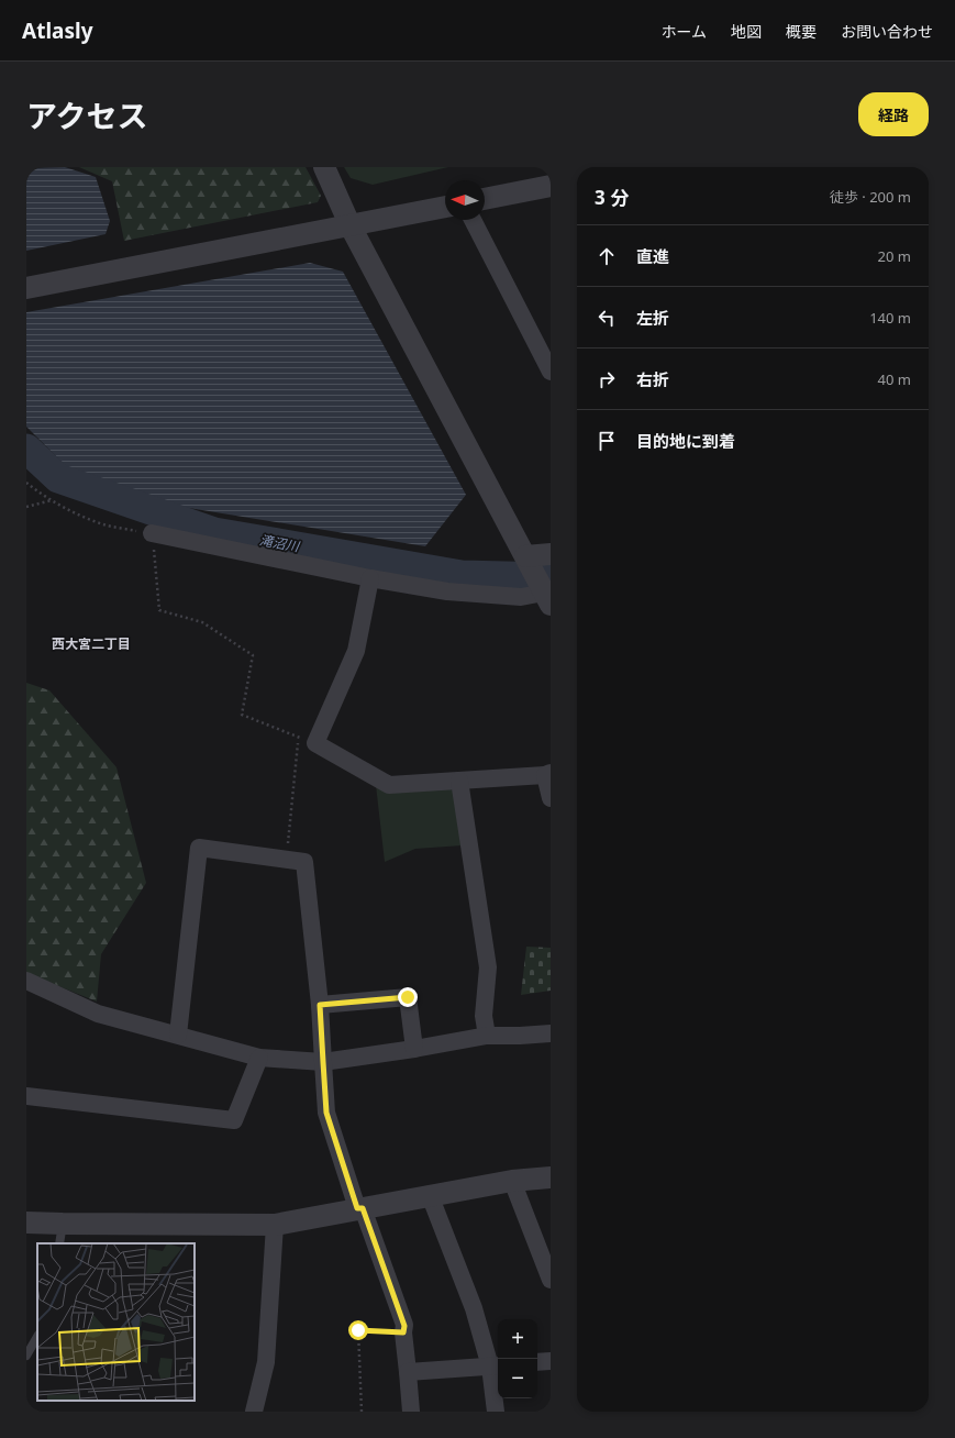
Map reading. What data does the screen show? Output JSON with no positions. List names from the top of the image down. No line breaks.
{"districts":["西大宮二丁目"],"water":["滝沼川"],"north":"left","page":{"header":"Atlasly","nav":["ホーム","地図","概要","お問い合わせ"],"title":"アクセス","buttons":"経路","heading":["3 分","徒歩 · 200 m"],"list":[["直進","20 m"],["左折","140 m"],["右折","40 m"],"目的地に到着"],"map_buttons":["+","−"]}}
